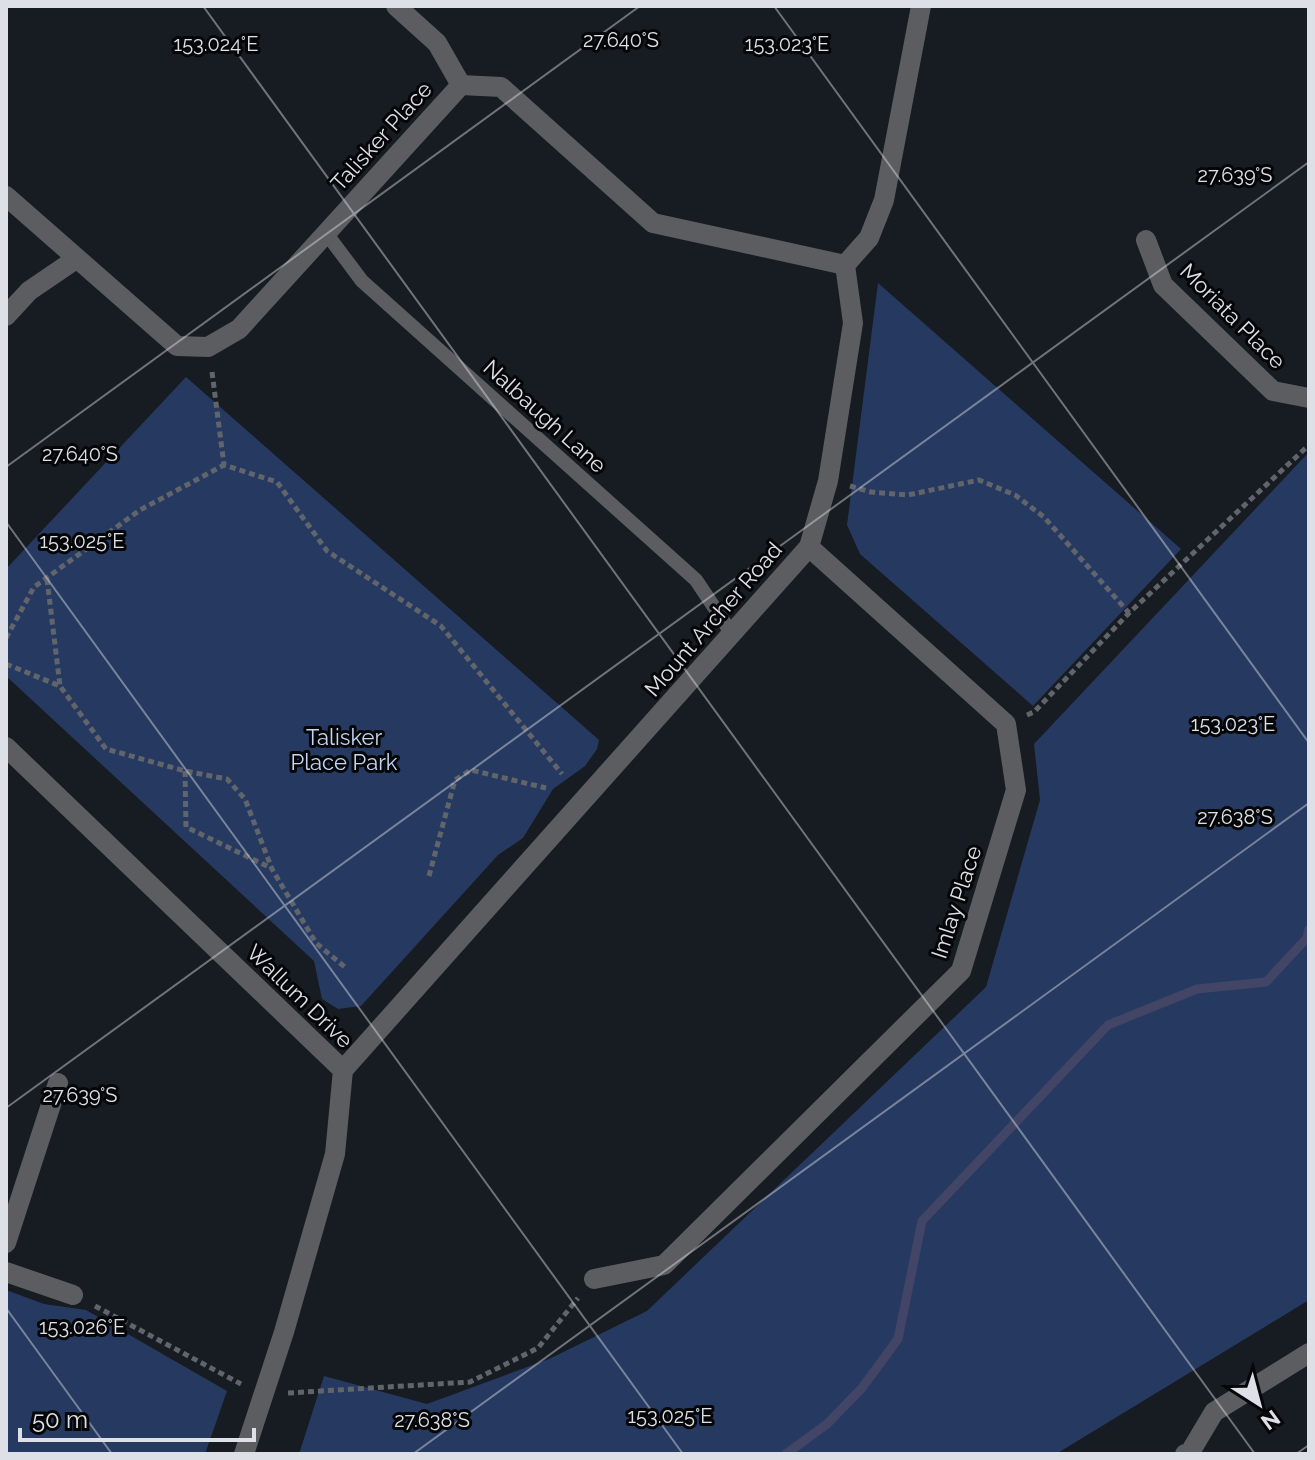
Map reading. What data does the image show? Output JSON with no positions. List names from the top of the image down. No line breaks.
{"streets":{"street":["Talisker Place","Moriata Place","Mount Archer Road","Imlay Place","Wallum Drive"],"lane":["Nalbaugh Lane"]},"crossings":[["Talisker Place","Nalbaugh Lane"],["Talisker Place","Mount Archer Road"],["Nalbaugh Lane","Mount Archer Road"],["Mount Archer Road","Wallum Drive"]],"parks":["Talisker Place Park"],"scale_bar":"50 m","north":"bottom right","coordinates":["27.640°S","153.024°E","153.023°E","27.639°S","153.025°E","27.638°S","153.026°E"]}
